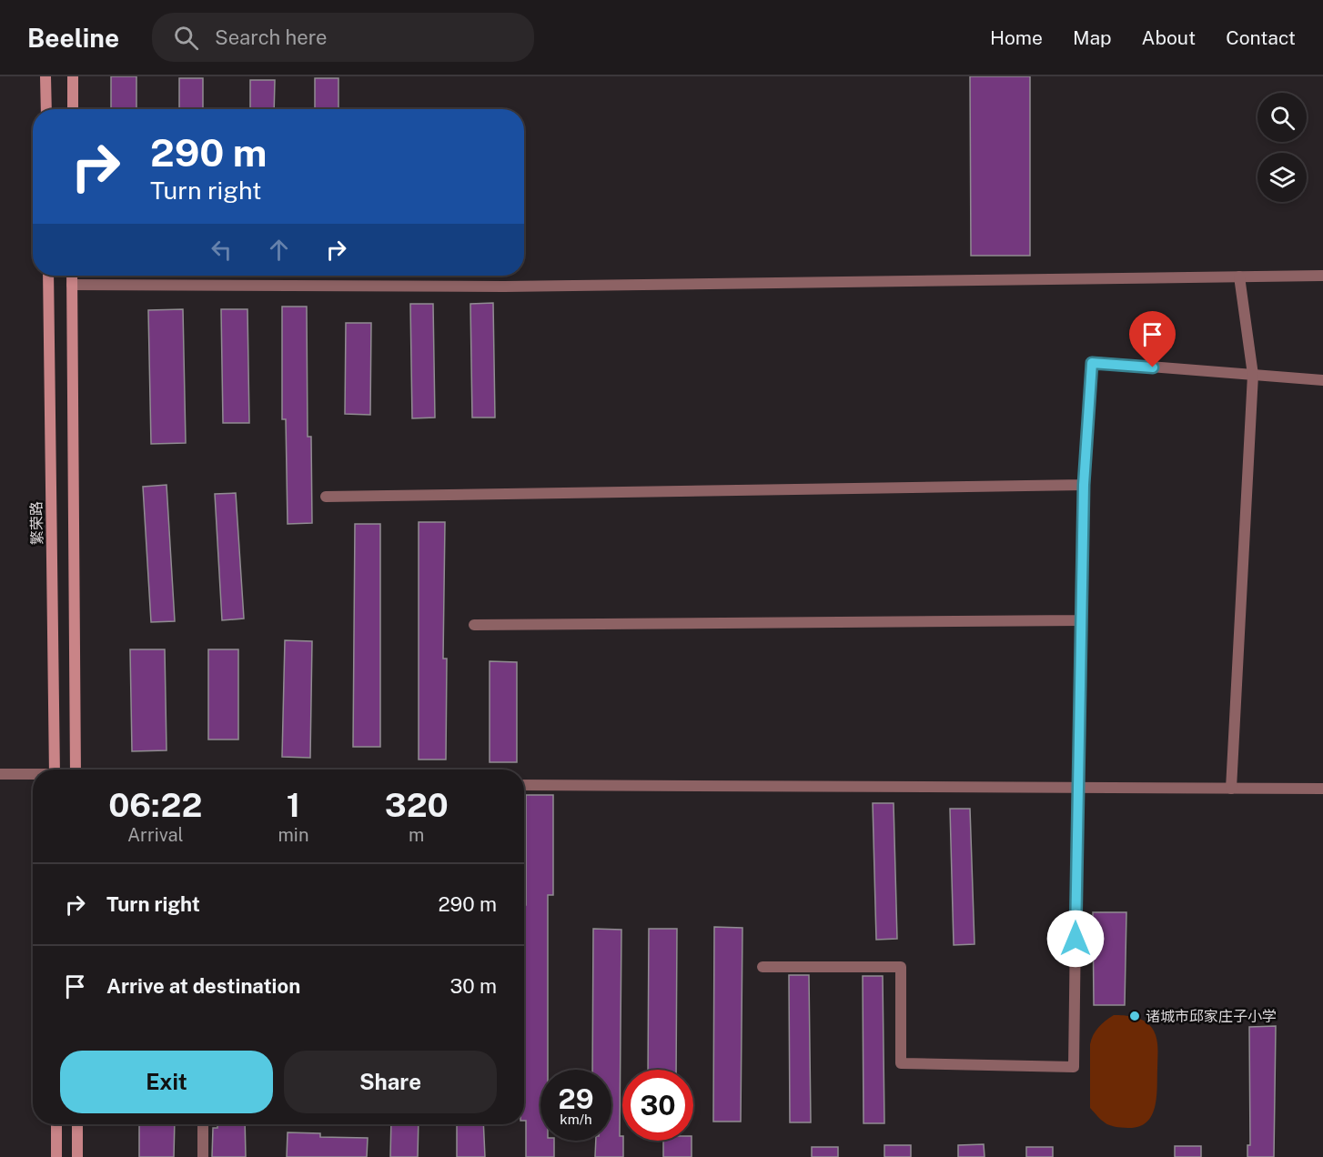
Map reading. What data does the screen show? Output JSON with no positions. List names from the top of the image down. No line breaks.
{"streets":{"main road":["繁荣路"]},"places":["诸城市邱家庄子小学"],"page":{"header":"Beeline","search":"Search here","nav":["Home","Map","About","Contact"],"turn":["290 m","Turn right"],"eta":["06:22","Arrival","1","min","320","m"],"list":[{"name":"Turn right","value":"290 m"},{"name":"Arrive at destination","value":"30 m"}],"buttons":["Exit","Share"],"speed":"29 km/h","limit":"30"}}
